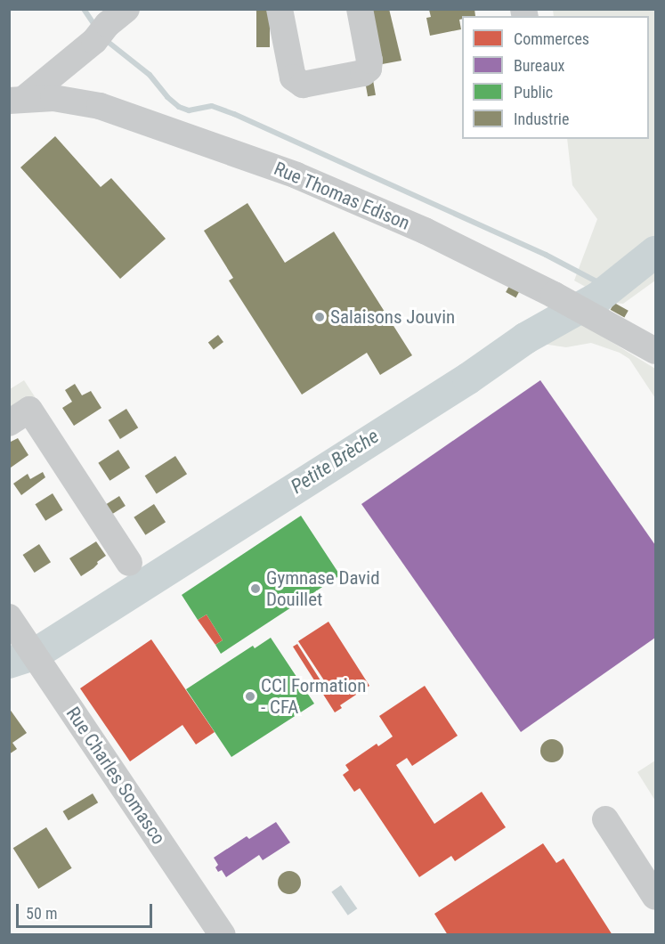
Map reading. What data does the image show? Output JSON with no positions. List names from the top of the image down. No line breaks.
{"streets":{"street":["Rue Thomas Edison","Rue Charles Somasco"]},"water":["Petite Brèche"],"places":["Salaisons Jouvin","Gymnase David Douillet","CCI Formation - CFA"],"legend":["Commerces","Bureaux","Public","Industrie"],"scale_bar":"50 m"}
